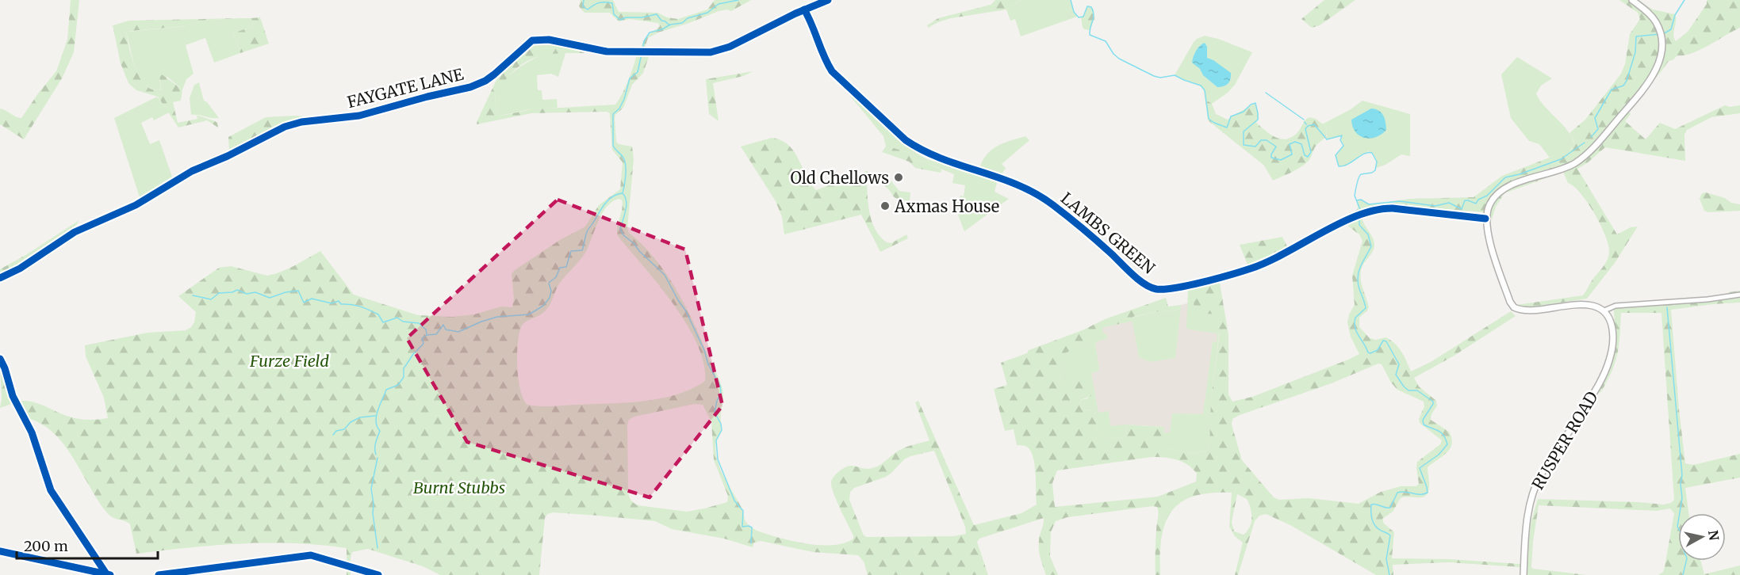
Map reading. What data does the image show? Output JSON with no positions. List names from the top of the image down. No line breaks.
{"streets":{"street":["FAYGATE LANE","LAMBS GREEN","RUSPER ROAD"]},"crossings":[["FAYGATE LANE","LAMBS GREEN"]],"parks":["Furze Field","Burnt Stubbs"],"places":["Old Chellows","Axmas House"],"scale_bar":"200 m","north":"right"}
